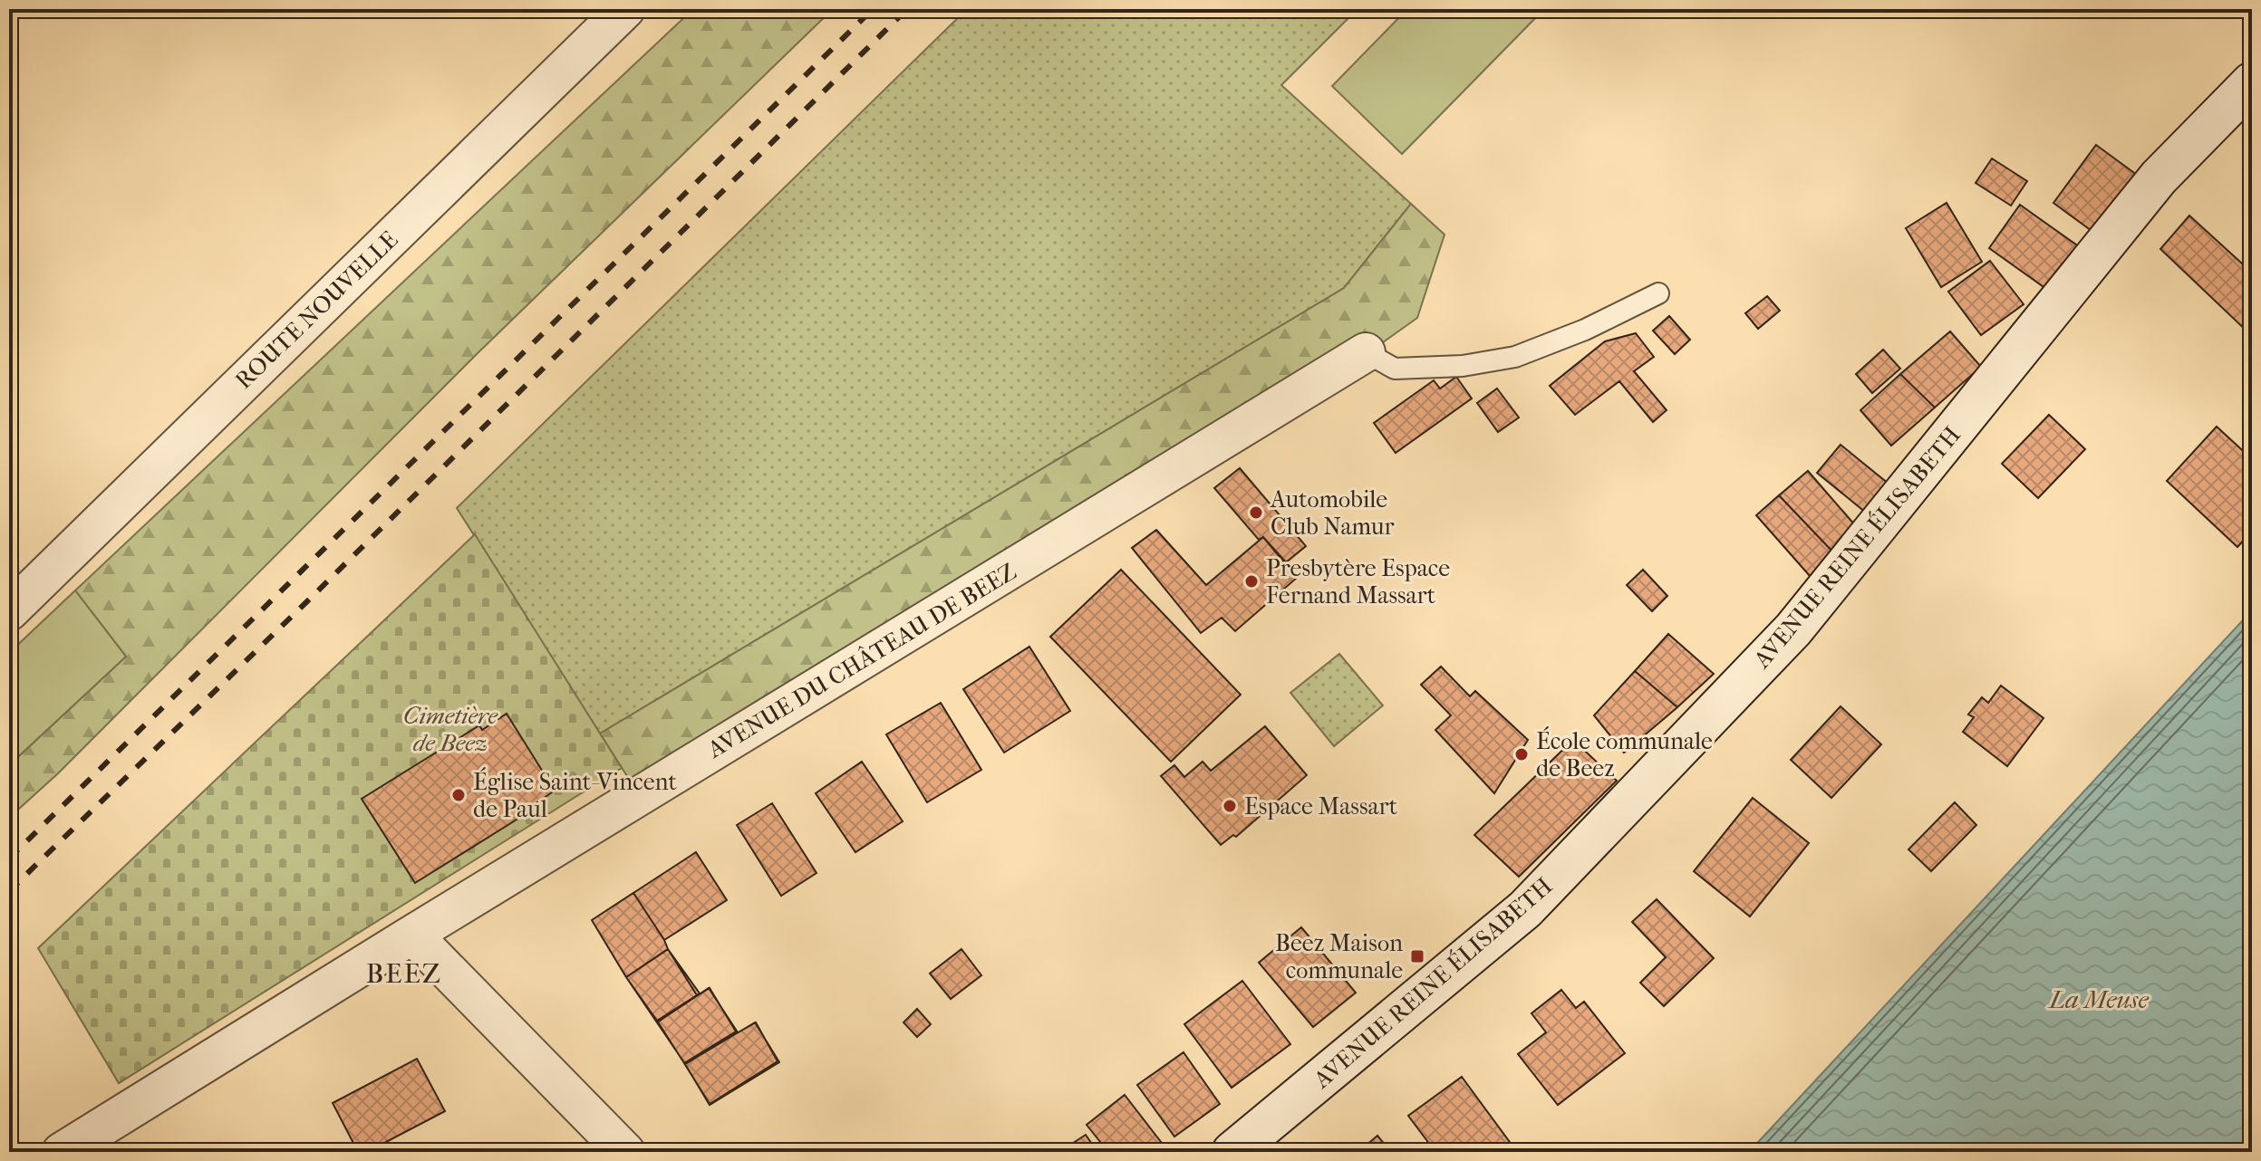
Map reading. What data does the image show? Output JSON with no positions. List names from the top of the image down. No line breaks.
{"streets":{"main road":["AVENUE REINE ÉLISABETH"],"street":["ROUTE NOUVELLE","AVENUE DU CHÂTEAU DE BEEZ"]},"districts":["BEEZ"],"water":["La Meuse"],"parks":["Cimetière de Beez"],"places":{"other":["Automobile Club Namur","Presbytère Espace Fernand Massart","École communale de Beez","Église Saint-Vincent de Paul","Espace Massart"],"transit":["Beez Maison communale"]}}
